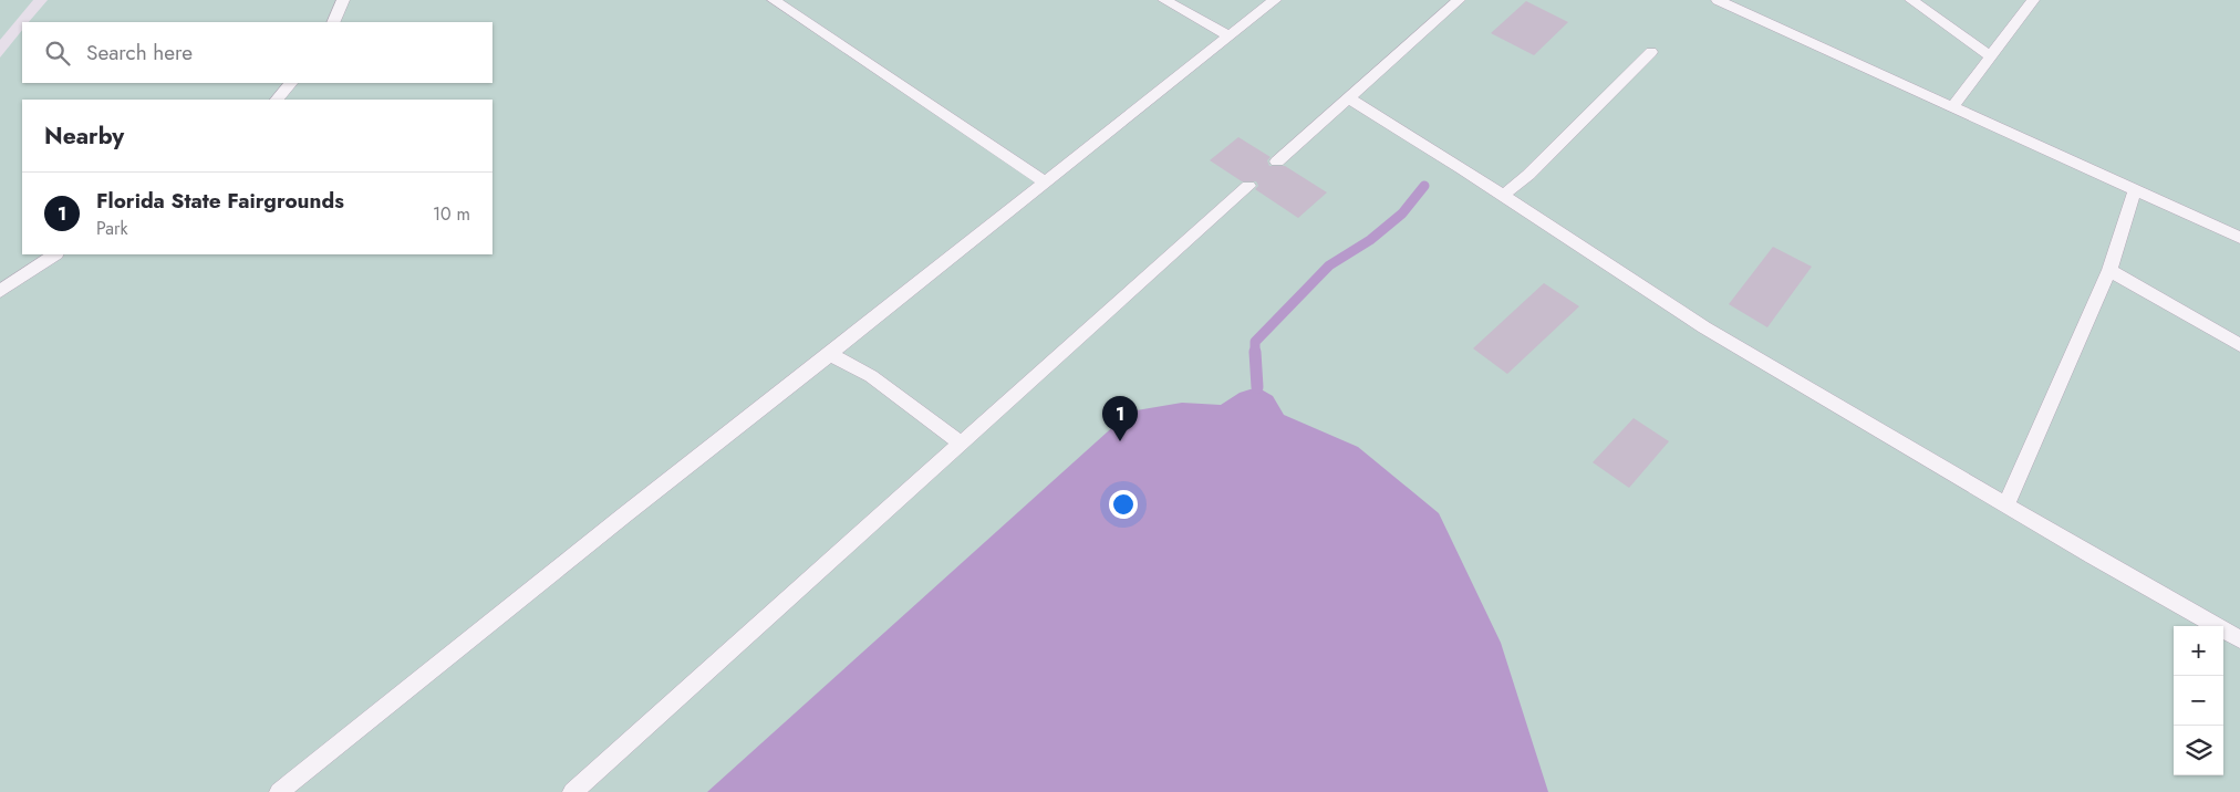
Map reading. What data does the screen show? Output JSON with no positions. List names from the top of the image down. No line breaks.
{"page":{"search":"Search here","heading":"Nearby","list":[{"mark":"1","name":"Florida State Fairgrounds","note":"Park","value":"10 m"}],"pins":"1","map_buttons":["+","−"]}}
